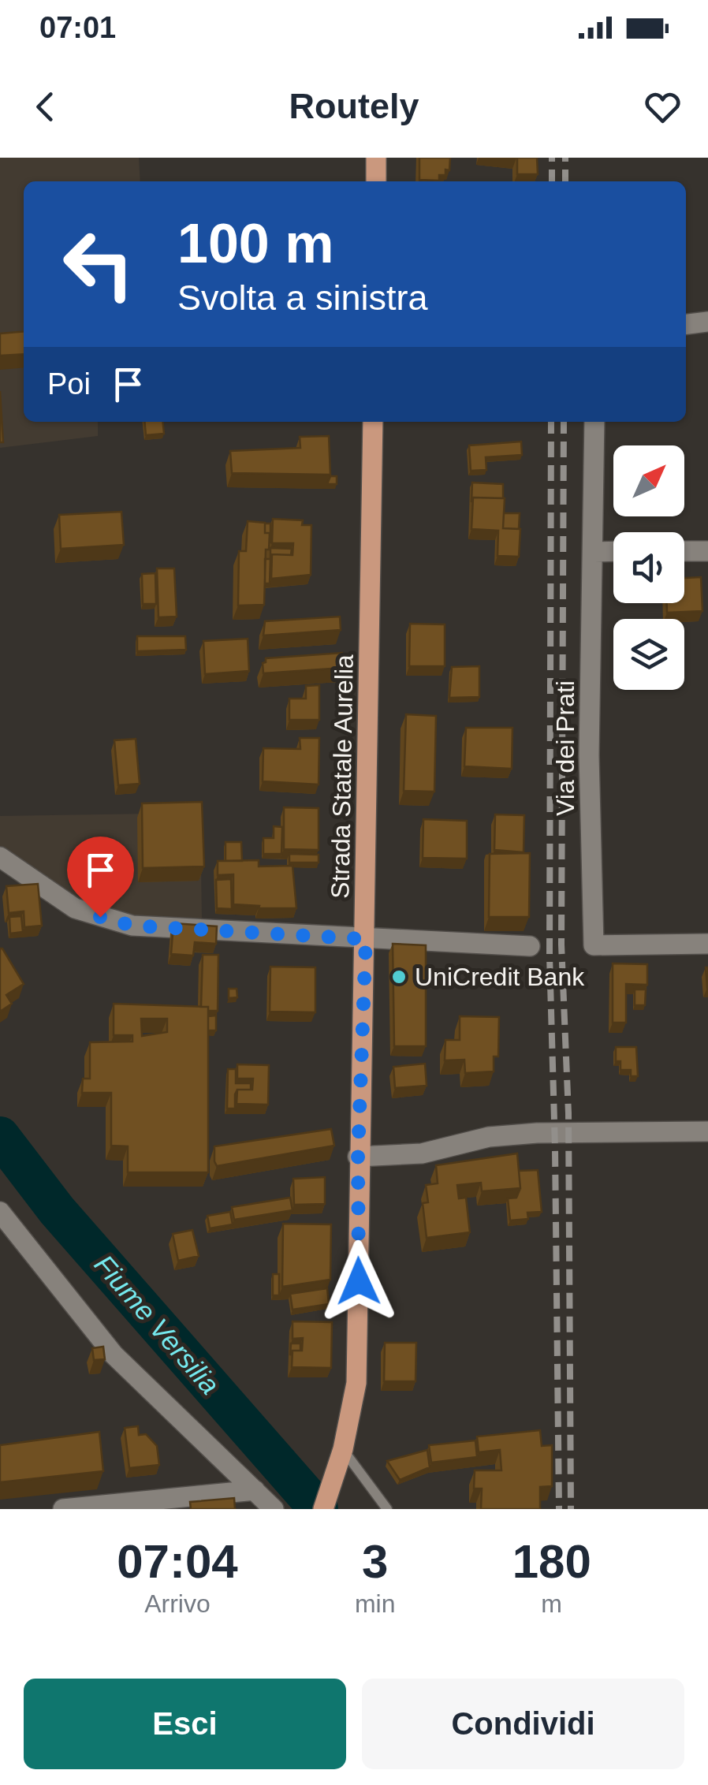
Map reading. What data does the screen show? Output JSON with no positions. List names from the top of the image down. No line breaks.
{"streets":{"main road":["Strada Statale Aurelia"],"street":["Via dei Prati"]},"water":["Fiume Versilia"],"places":["UniCredit Bank"],"north":"top right","page":{"status":"07:01","header":"Routely","turn":["100 m","Svolta a sinistra"],"then":"Poi","eta":["07:04","Arrivo","3","min","180","m"],"buttons":["Esci","Condividi"]}}
